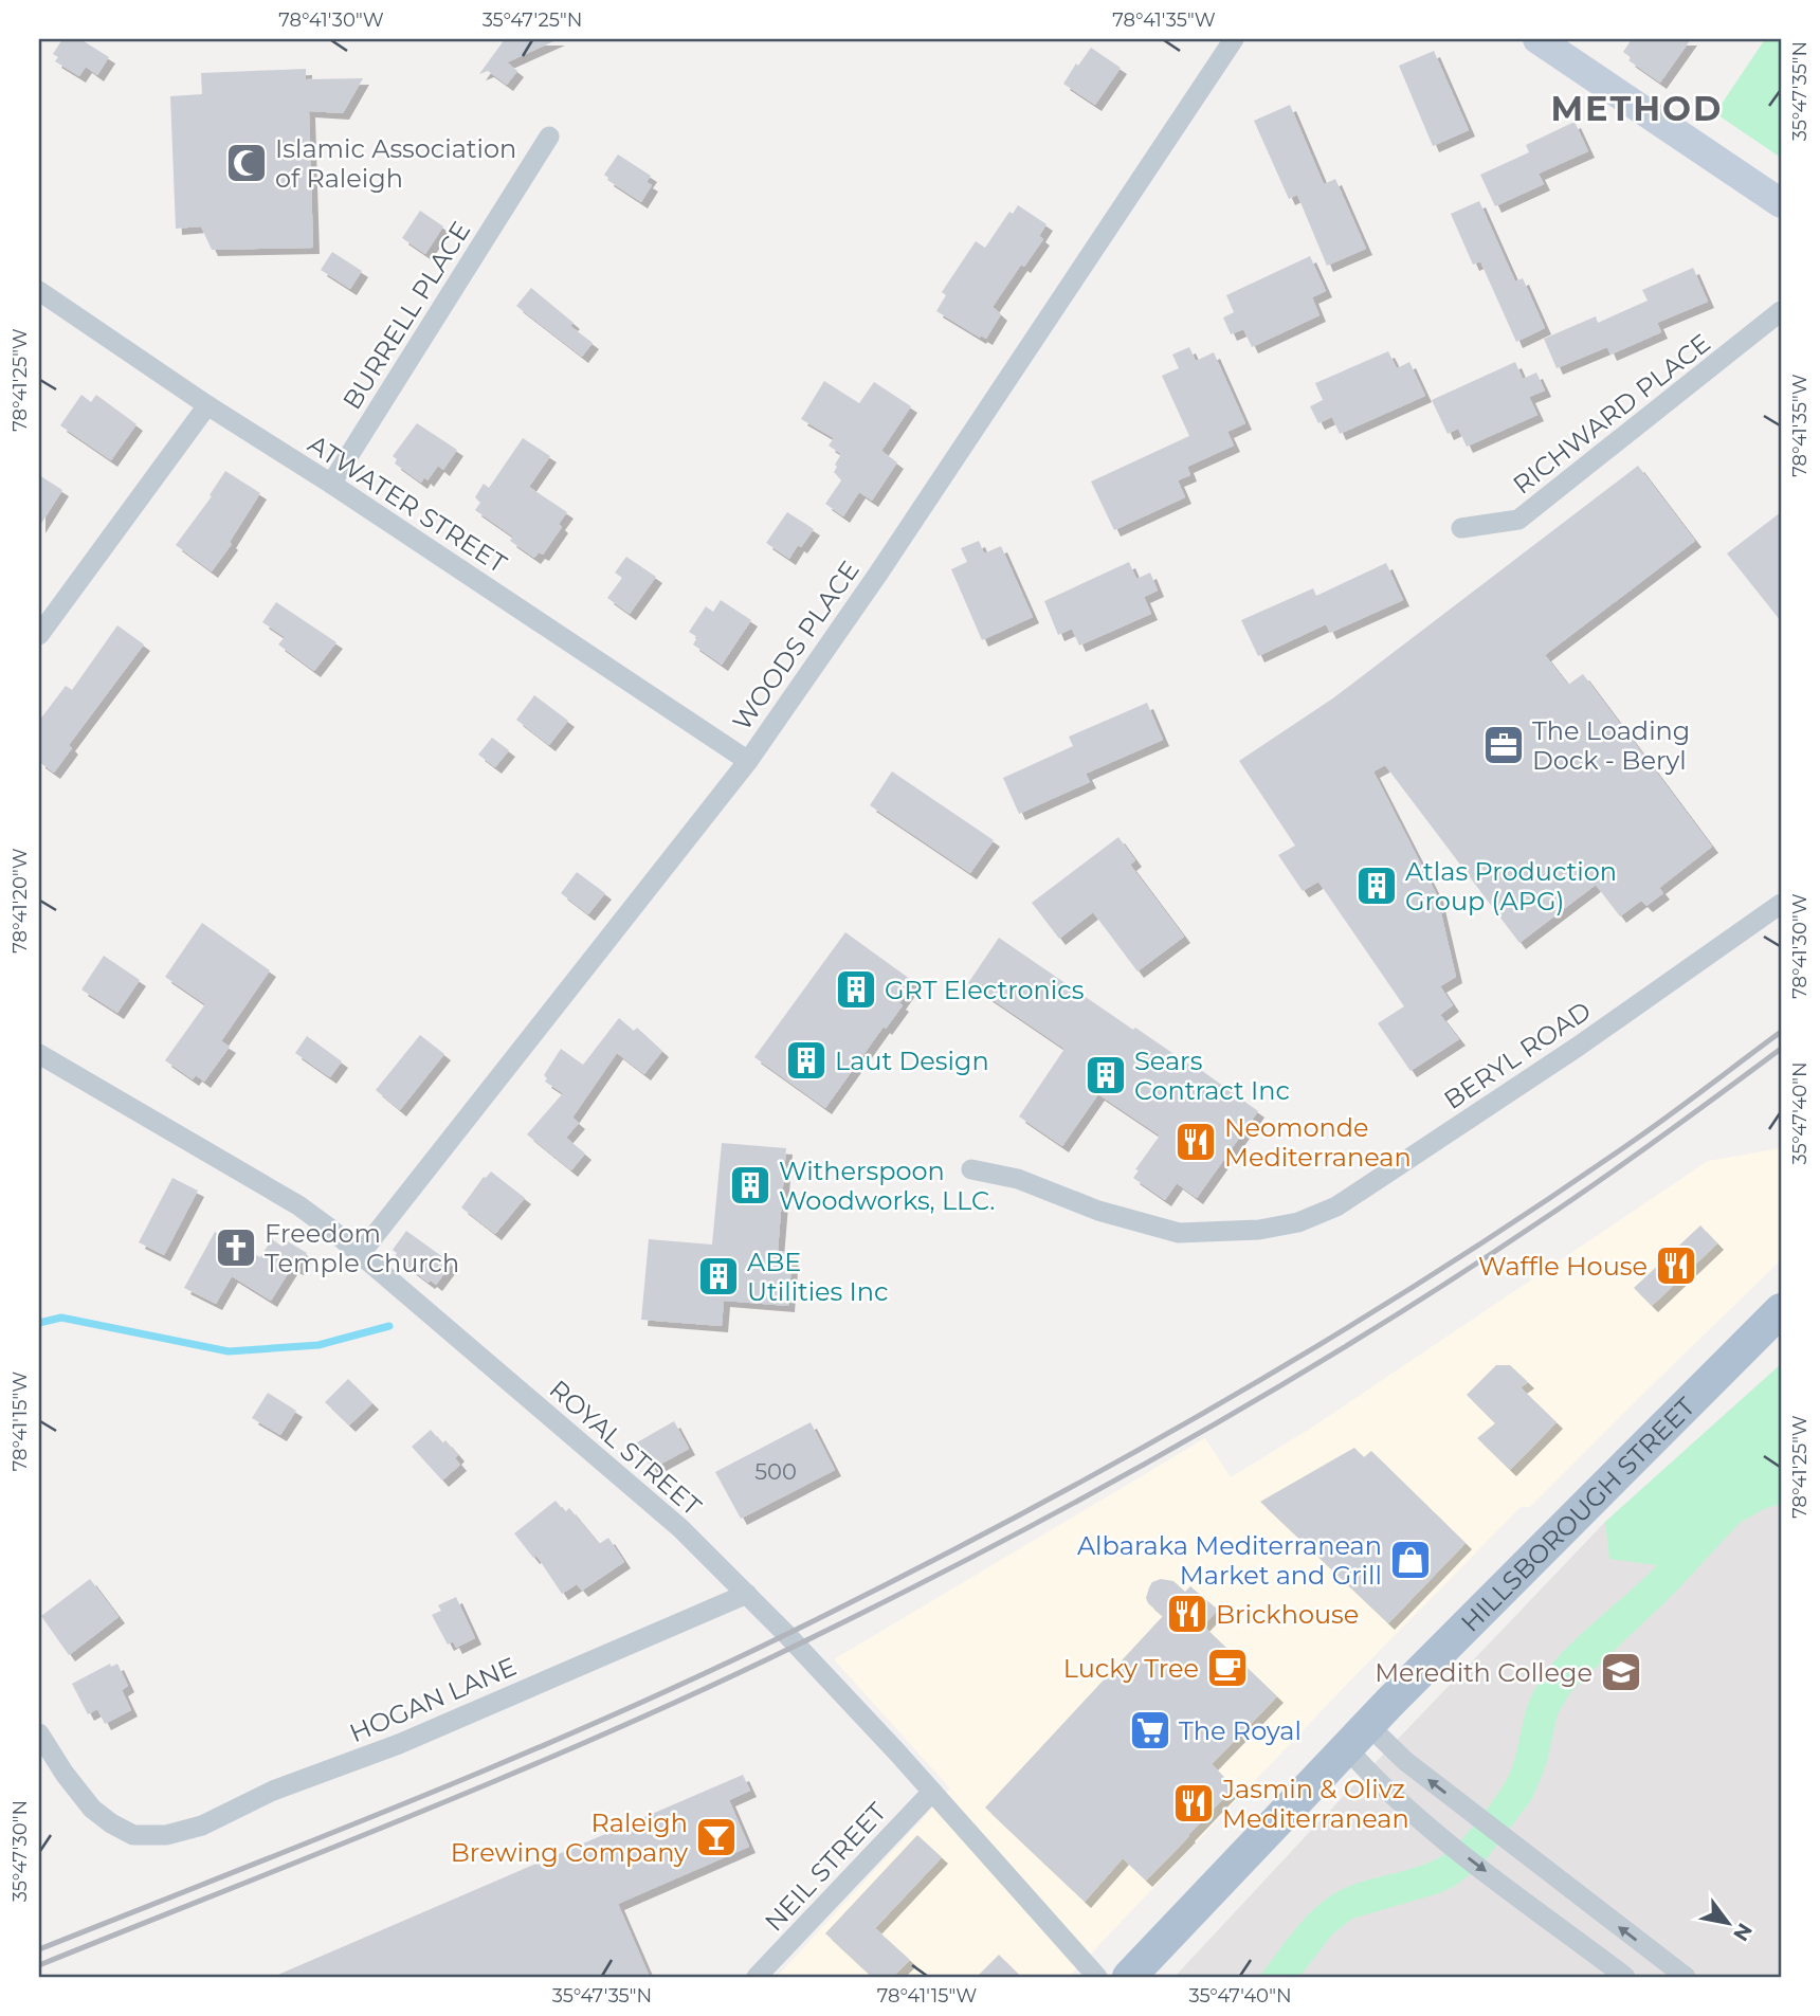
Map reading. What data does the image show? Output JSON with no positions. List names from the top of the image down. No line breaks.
{"streets":{"main road":["HILLSBOROUGH STREET"],"street":["BURRELL PLACE","RICHWARD PLACE","ATWATER STREET","WOODS PLACE","BERYL ROAD","ROYAL STREET","HOGAN LANE","NEIL STREET"]},"crossings":[["BURRELL PLACE","ATWATER STREET"],["ATWATER STREET","WOODS PLACE"],["WOODS PLACE","ROYAL STREET"],["ROYAL STREET","HOGAN LANE"],["ROYAL STREET","NEIL STREET"]],"districts":["METHOD"],"places":{"mosque":["Islamic Association of Raleigh"],"office":["The Loading Dock - Beryl"],"building":["Atlas Production Group (APG)","GRT Electronics","Laut Design","Sears Contract Inc","Witherspoon Woodworks, LLC.","ABE Utilities Inc"],"restaurant":["Neomonde Mediterranean","Waffle House","Brickhouse","Jasmin & Olivz Mediterranean"],"church":["Freedom Temple Church"],"shop":["Albaraka Mediterranean Market and Grill"],"cafe":["Lucky Tree"],"school or university":["Meredith College"],"supermarket":["The Royal"],"bar":["Raleigh Brewing Company"]},"house_numbers":["500"],"north":"bottom right","coordinates":["78°41'30\"W","35°47'25\"N","78°41'35\"W","35°47'35\"N","78°41'25\"W","78°41'20\"W","35°47'40\"N","78°41'15\"W","35°47'30\"N"]}
